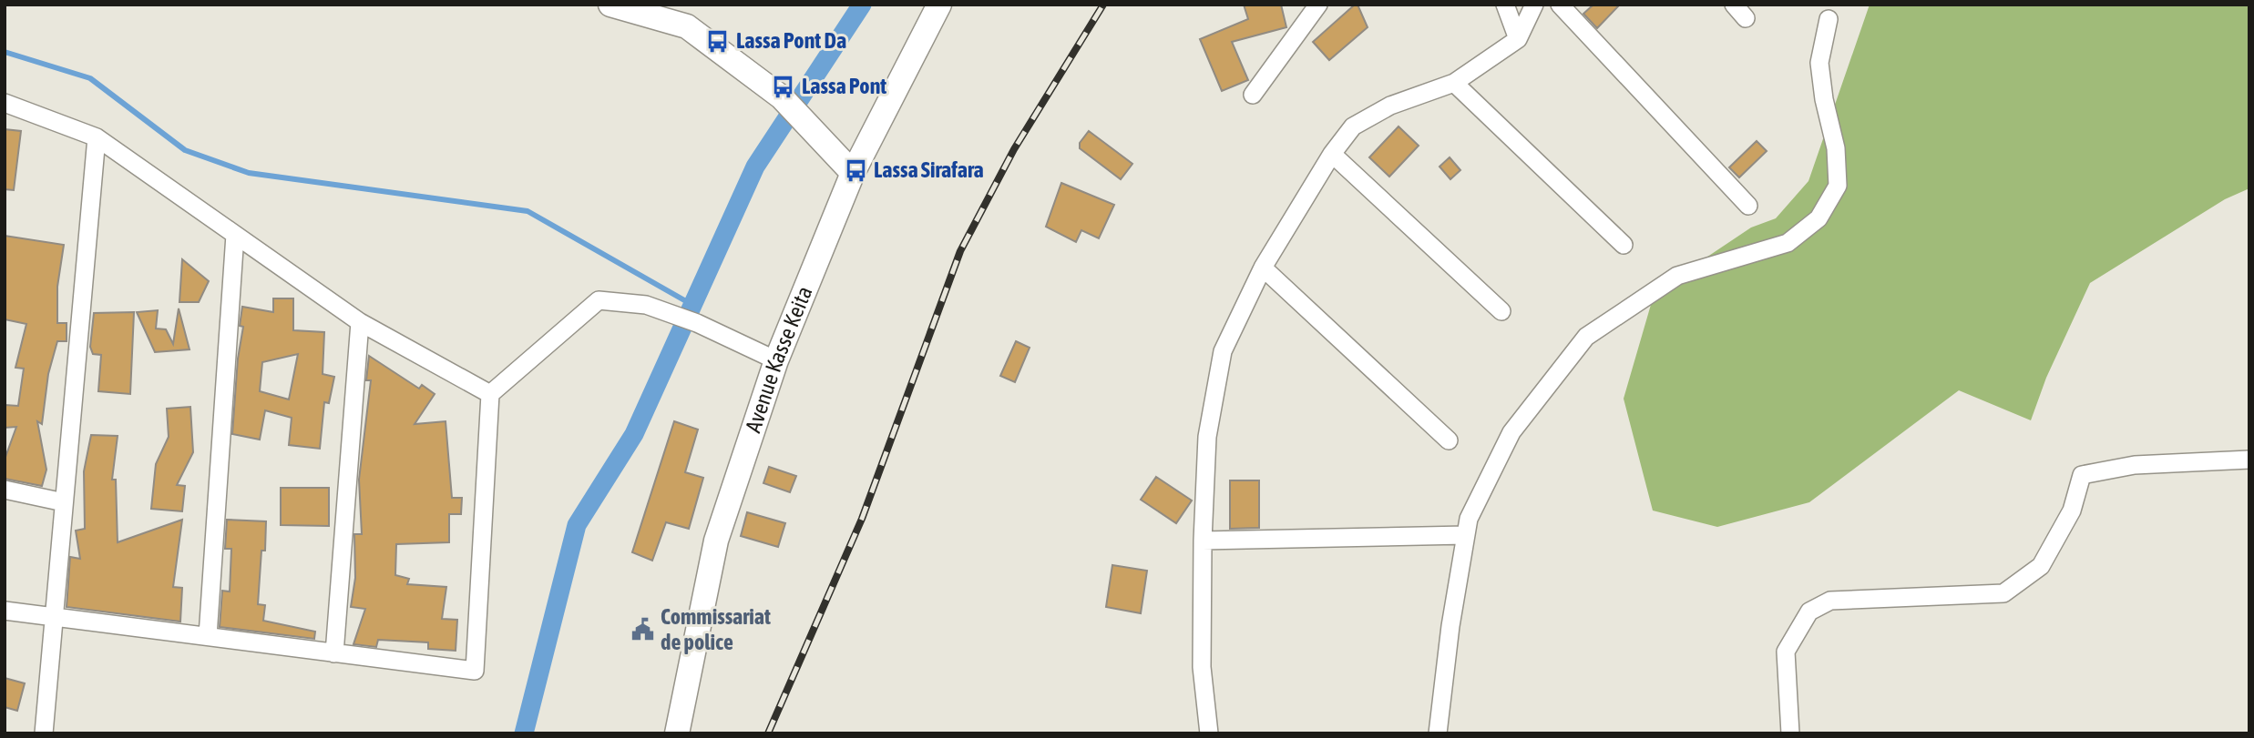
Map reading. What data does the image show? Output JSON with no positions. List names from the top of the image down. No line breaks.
{"streets":{"main road":["Avenue Kasse Keita"]},"places":{"bus stop":["Lassa Pont Da","Lassa Pont","Lassa Sirafara"],"public building":["Commissariat de police"]}}
